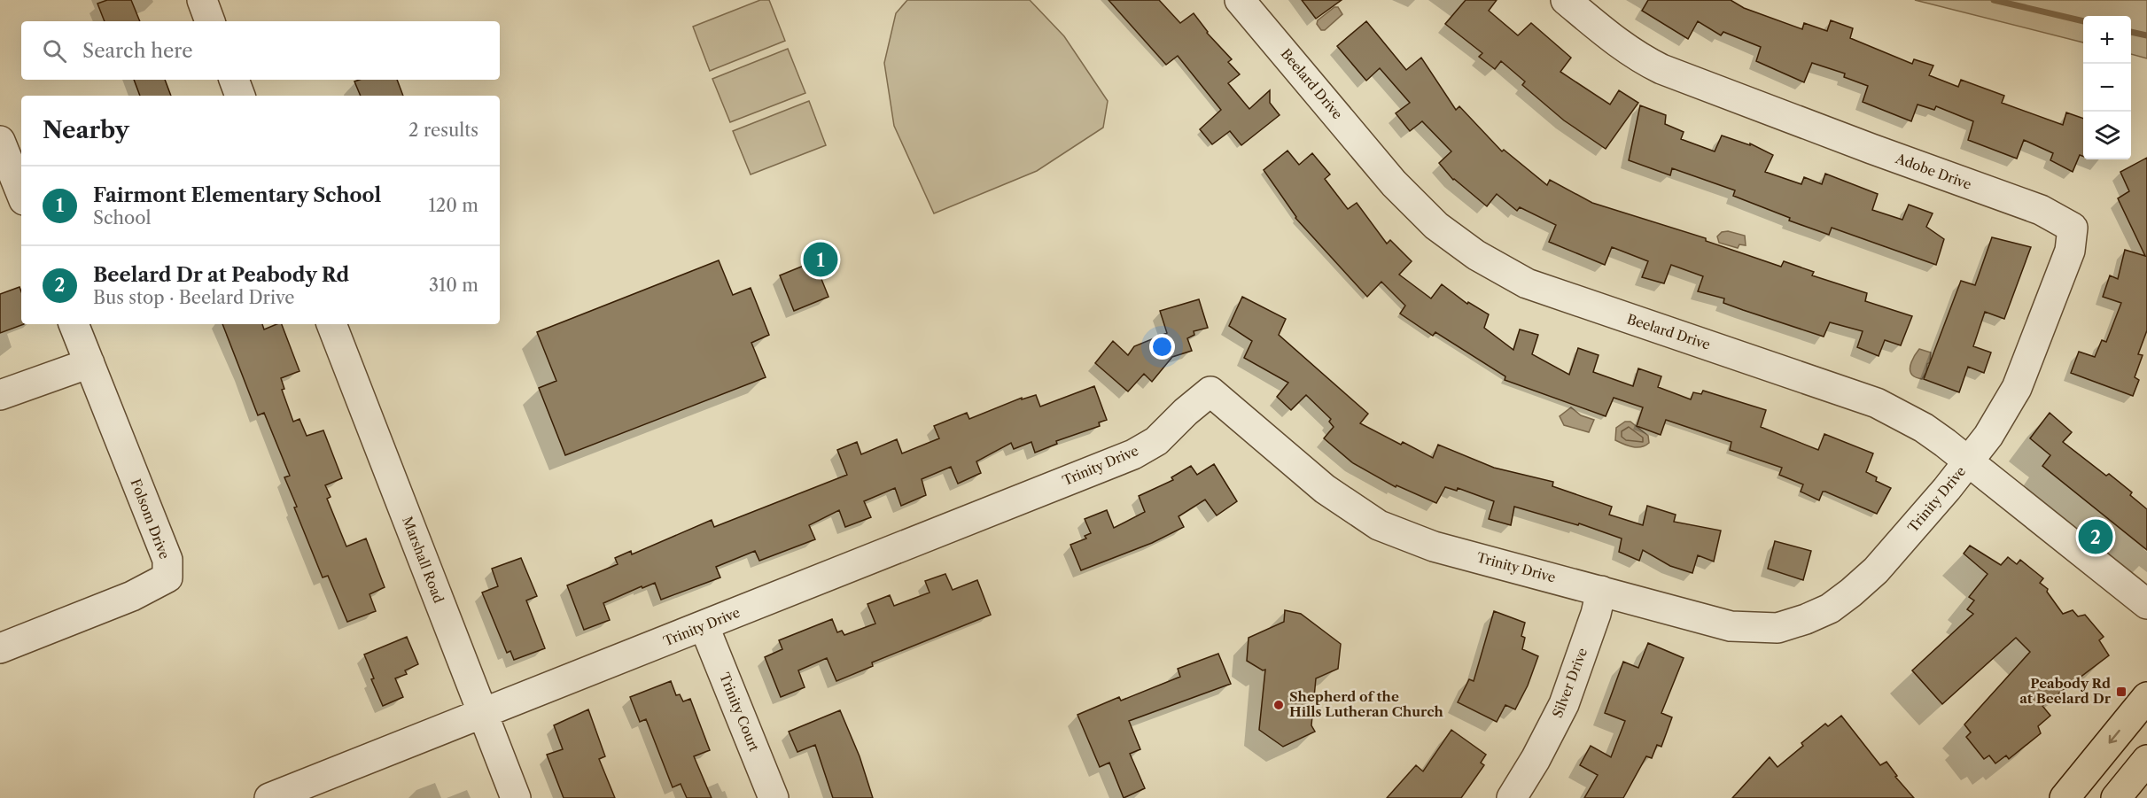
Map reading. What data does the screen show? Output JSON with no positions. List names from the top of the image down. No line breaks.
{"streets":{"street":["Beelard Drive","Adobe Drive","Trinity Drive","Folsom Drive","Marshall Road","Silver Drive","Trinity Court"]},"crossings":[["Beelard Drive","Adobe Drive"],["Beelard Drive","Trinity Drive"],["Adobe Drive","Trinity Drive"],["Trinity Drive","Marshall Road"],["Trinity Drive","Silver Drive"],["Trinity Drive","Trinity Court"]],"places":{"transit":["Peabody Rd at Beelard Dr"],"other":["Shepherd of the Hills Lutheran Church"]},"page":{"map_buttons":["+","−"],"search":"Search here","heading":["Nearby","2 results"],"list":[{"mark":"1","name":"Fairmont Elementary School","note":"School","value":"120 m"},{"mark":"2","name":"Beelard Dr at Peabody Rd","note":"Bus stop · Beelard Drive","value":"310 m"}],"pins":["1","2"]}}
